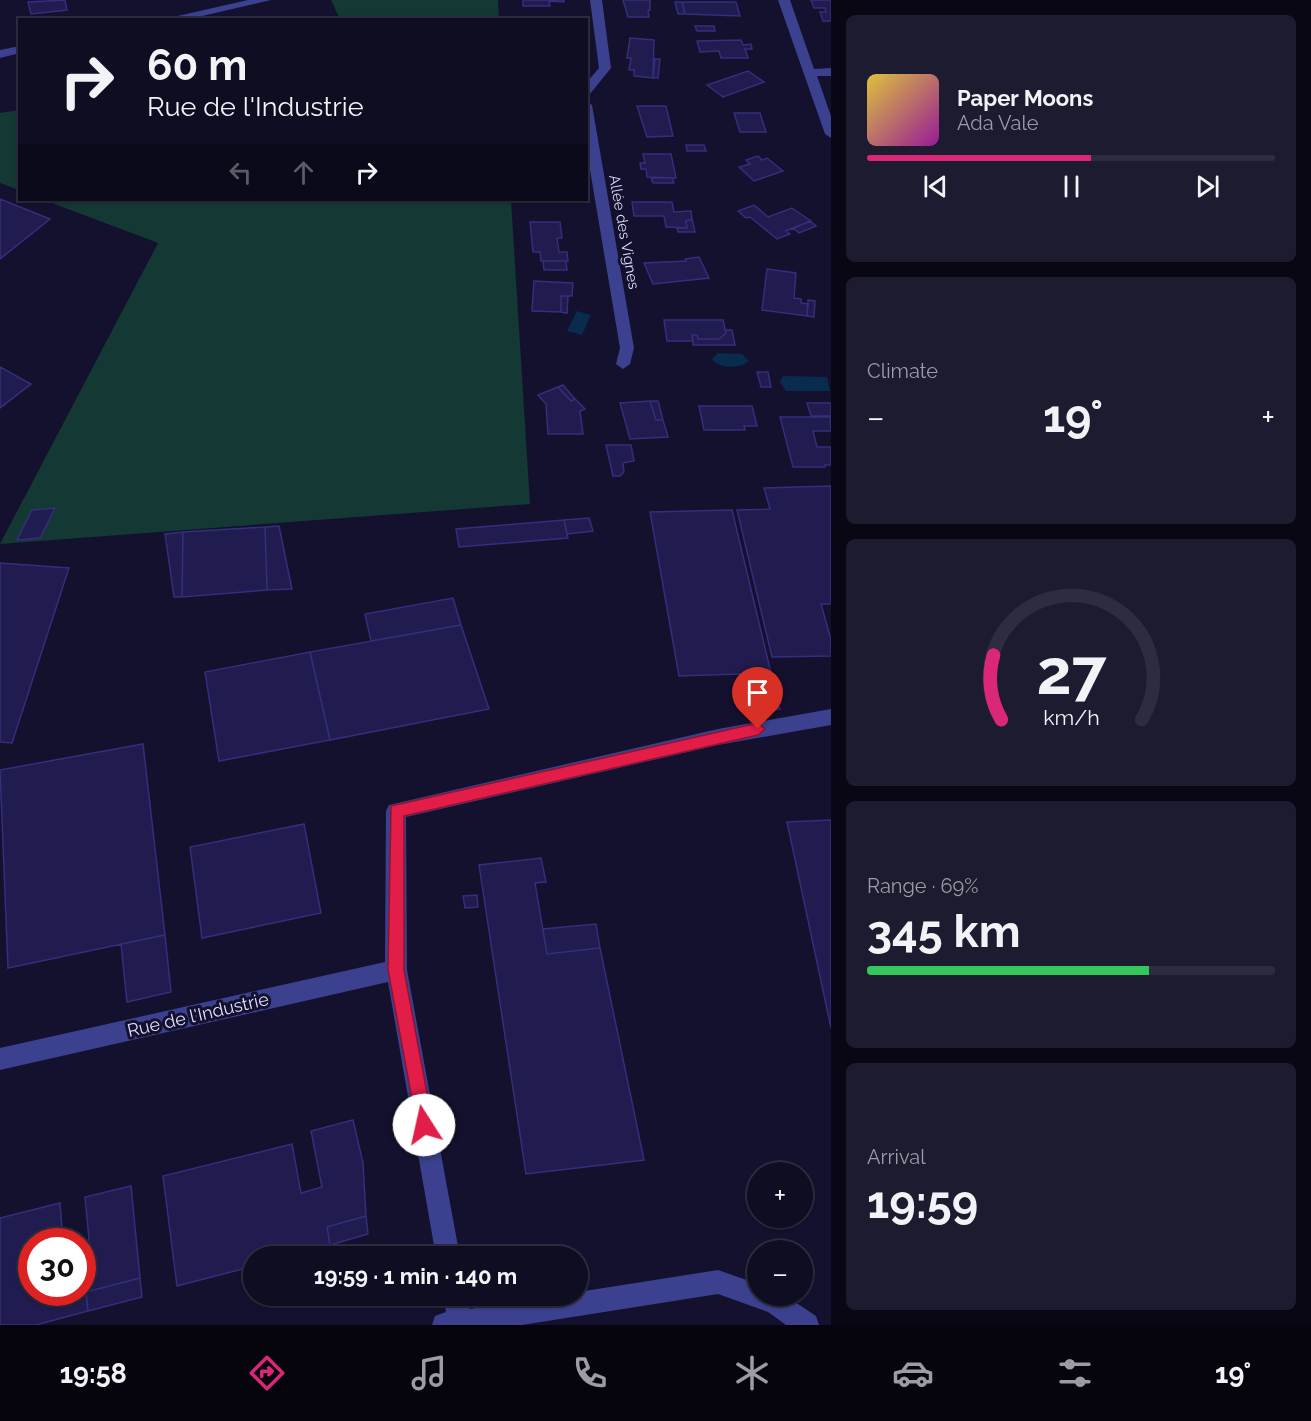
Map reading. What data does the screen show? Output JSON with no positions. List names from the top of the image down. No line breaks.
{"streets":{"street":["Allée des Vignes","Rue de l'Industrie"]},"page":{"turn":["60 m","Rue de l'Industrie"],"song":["Paper Moons","Ada Vale"],"tile":["Climate",["Range · 69%","345 km"],["Arrival","19:59"]],"heat":["−","19°","+"],"map_buttons":["+","−"],"limit":"30","trip":"19:59 · 1 min · 140 m","tabs":["19:58","19°"],"gauge":["27","km/h"]}}
